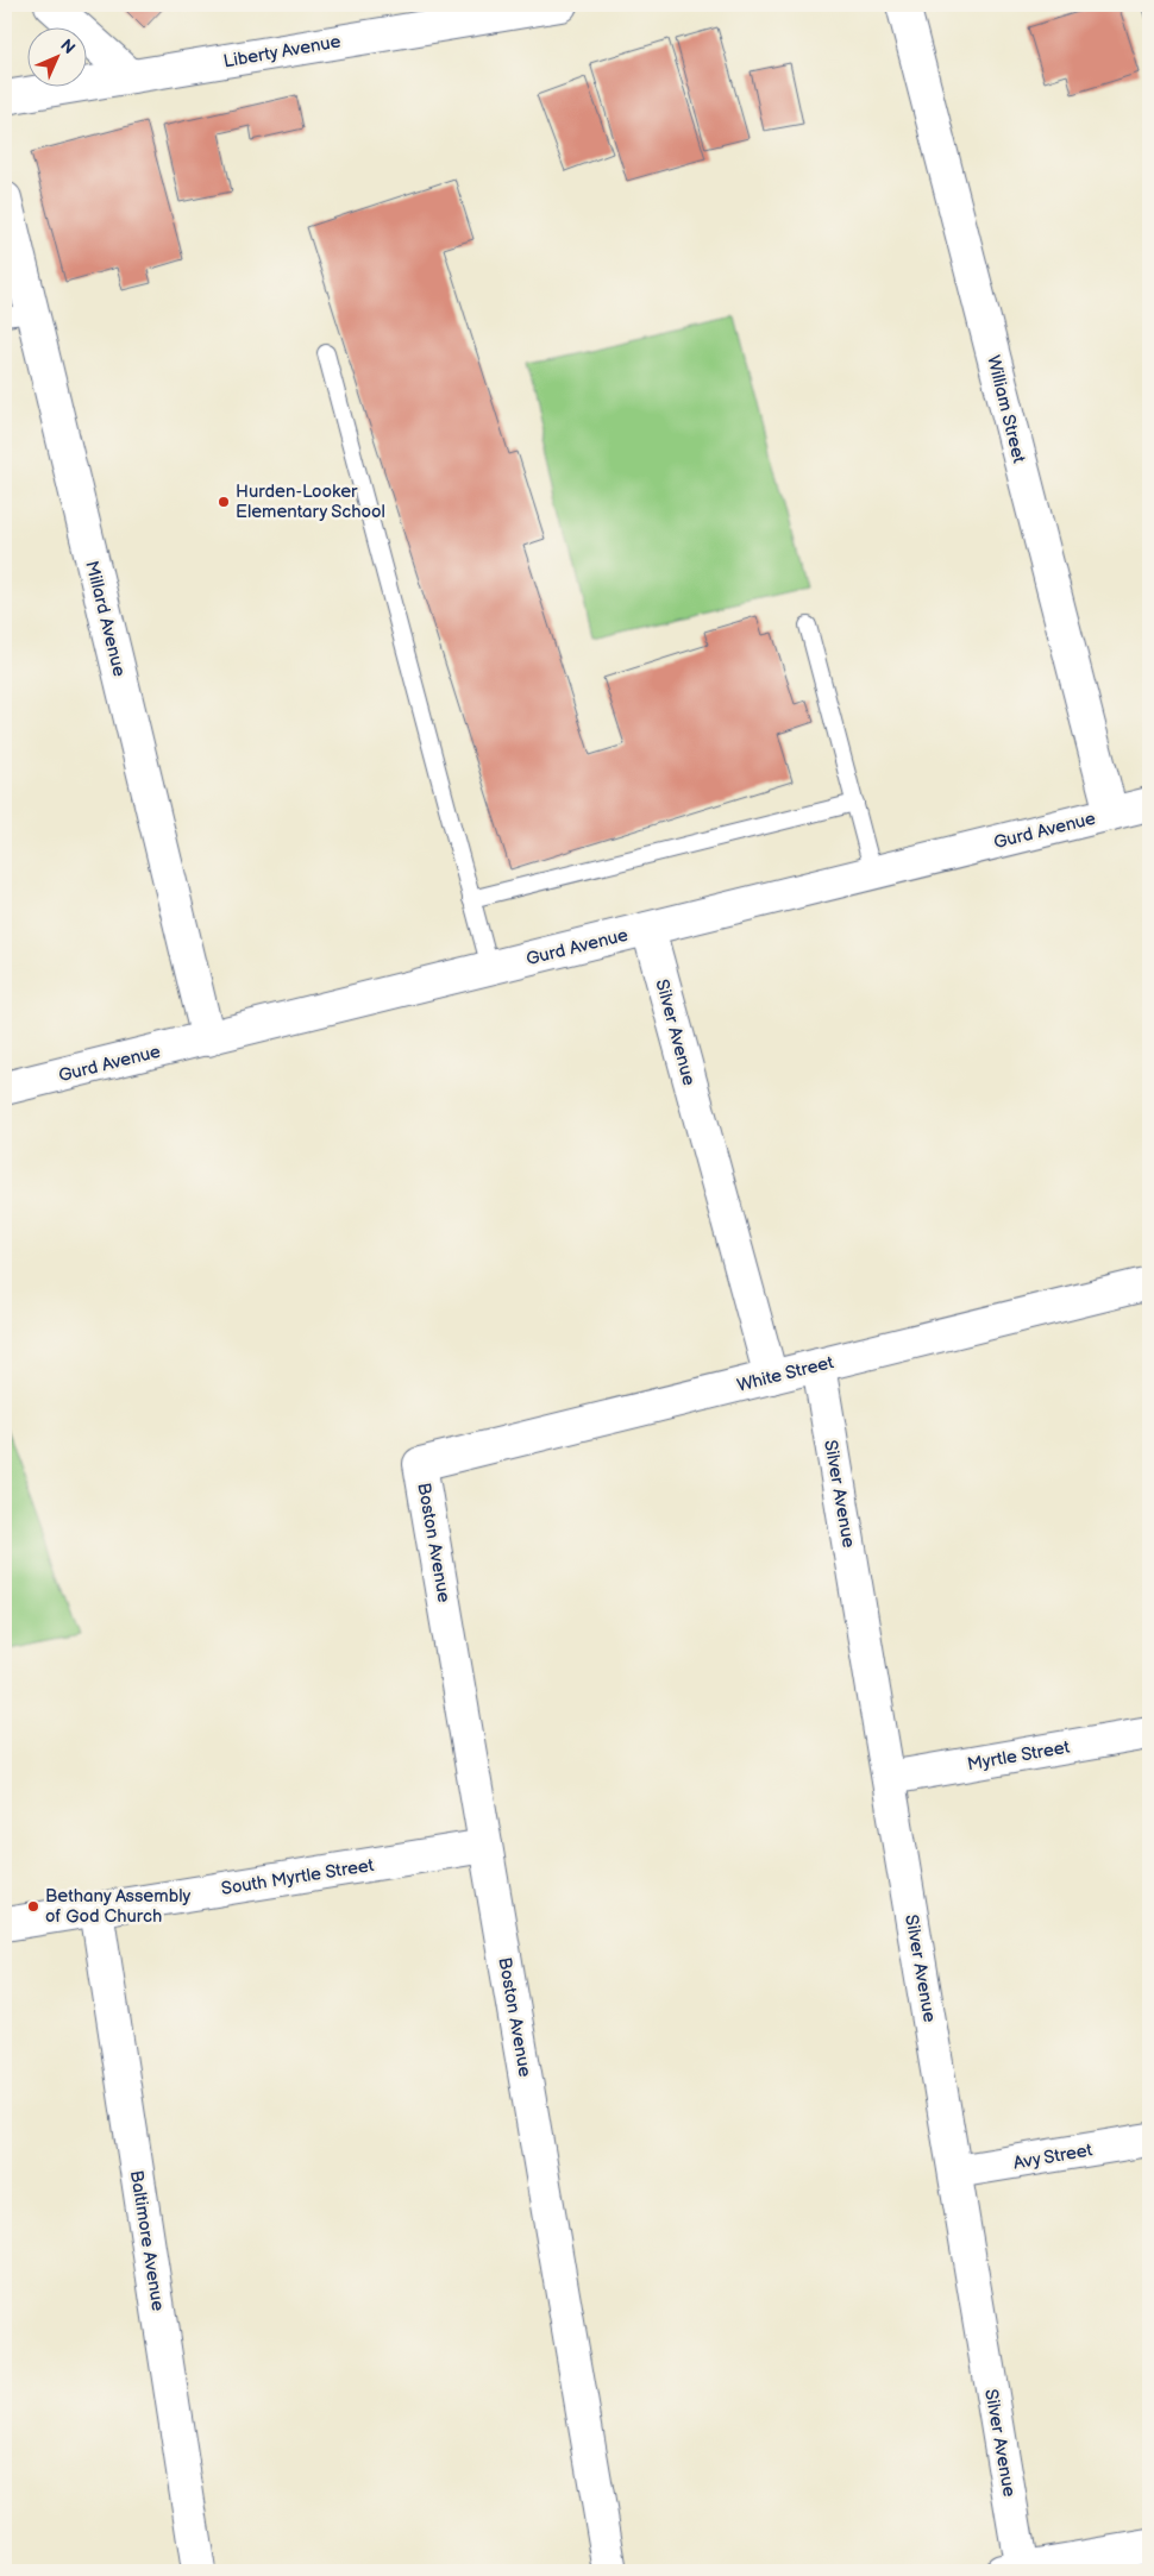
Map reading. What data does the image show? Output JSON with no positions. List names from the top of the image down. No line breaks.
{"streets":{"street":["Liberty Avenue","William Street","Millard Avenue","Gurd Avenue","Silver Avenue","White Street","Boston Avenue","Myrtle Street","South Myrtle Street","Avy Street","Baltimore Avenue"]},"crossings":[["William Street","Gurd Avenue"],["Millard Avenue","Gurd Avenue"],["Gurd Avenue","Silver Avenue"],["Silver Avenue","White Street"],["Silver Avenue","Myrtle Street"],["Silver Avenue","Avy Street"],["White Street","Boston Avenue"],["Boston Avenue","South Myrtle Street"],["South Myrtle Street","Baltimore Avenue"]],"places":["Hurden-Looker Elementary School","Bethany Assembly of God Church"],"north":"top right"}
